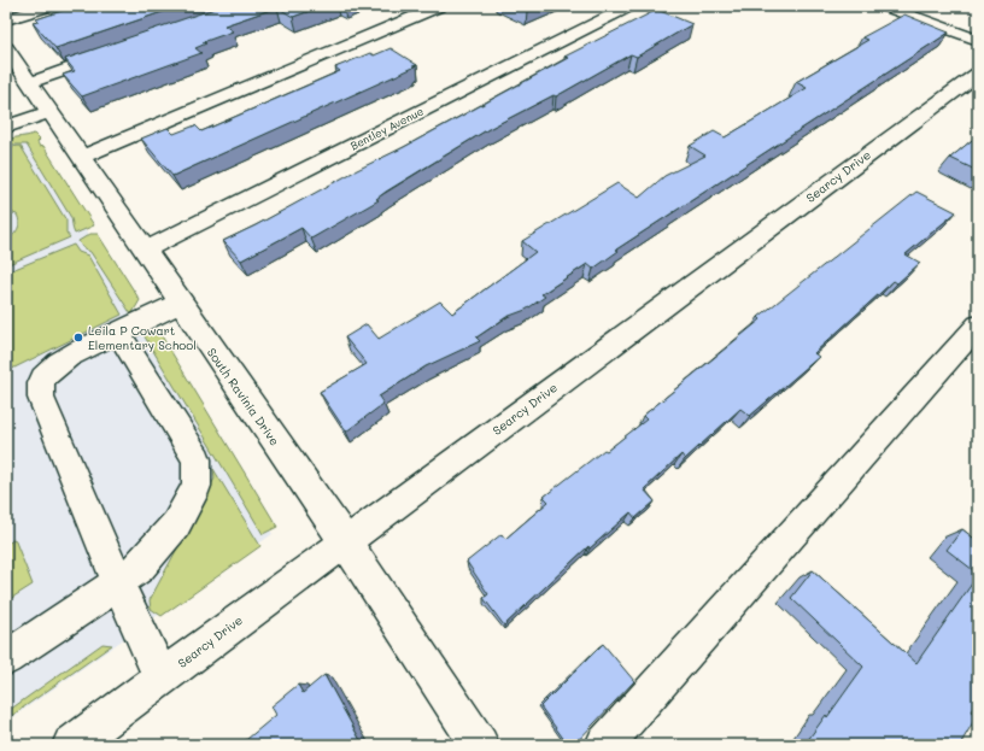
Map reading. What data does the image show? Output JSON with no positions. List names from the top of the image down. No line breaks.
{"streets":{"street":["Bentley Avenue","Searcy Drive","South Ravinia Drive"]},"crossings":[["Bentley Avenue","South Ravinia Drive"],["Searcy Drive","South Ravinia Drive"]],"places":["Leila P Cowart Elementary School"]}
